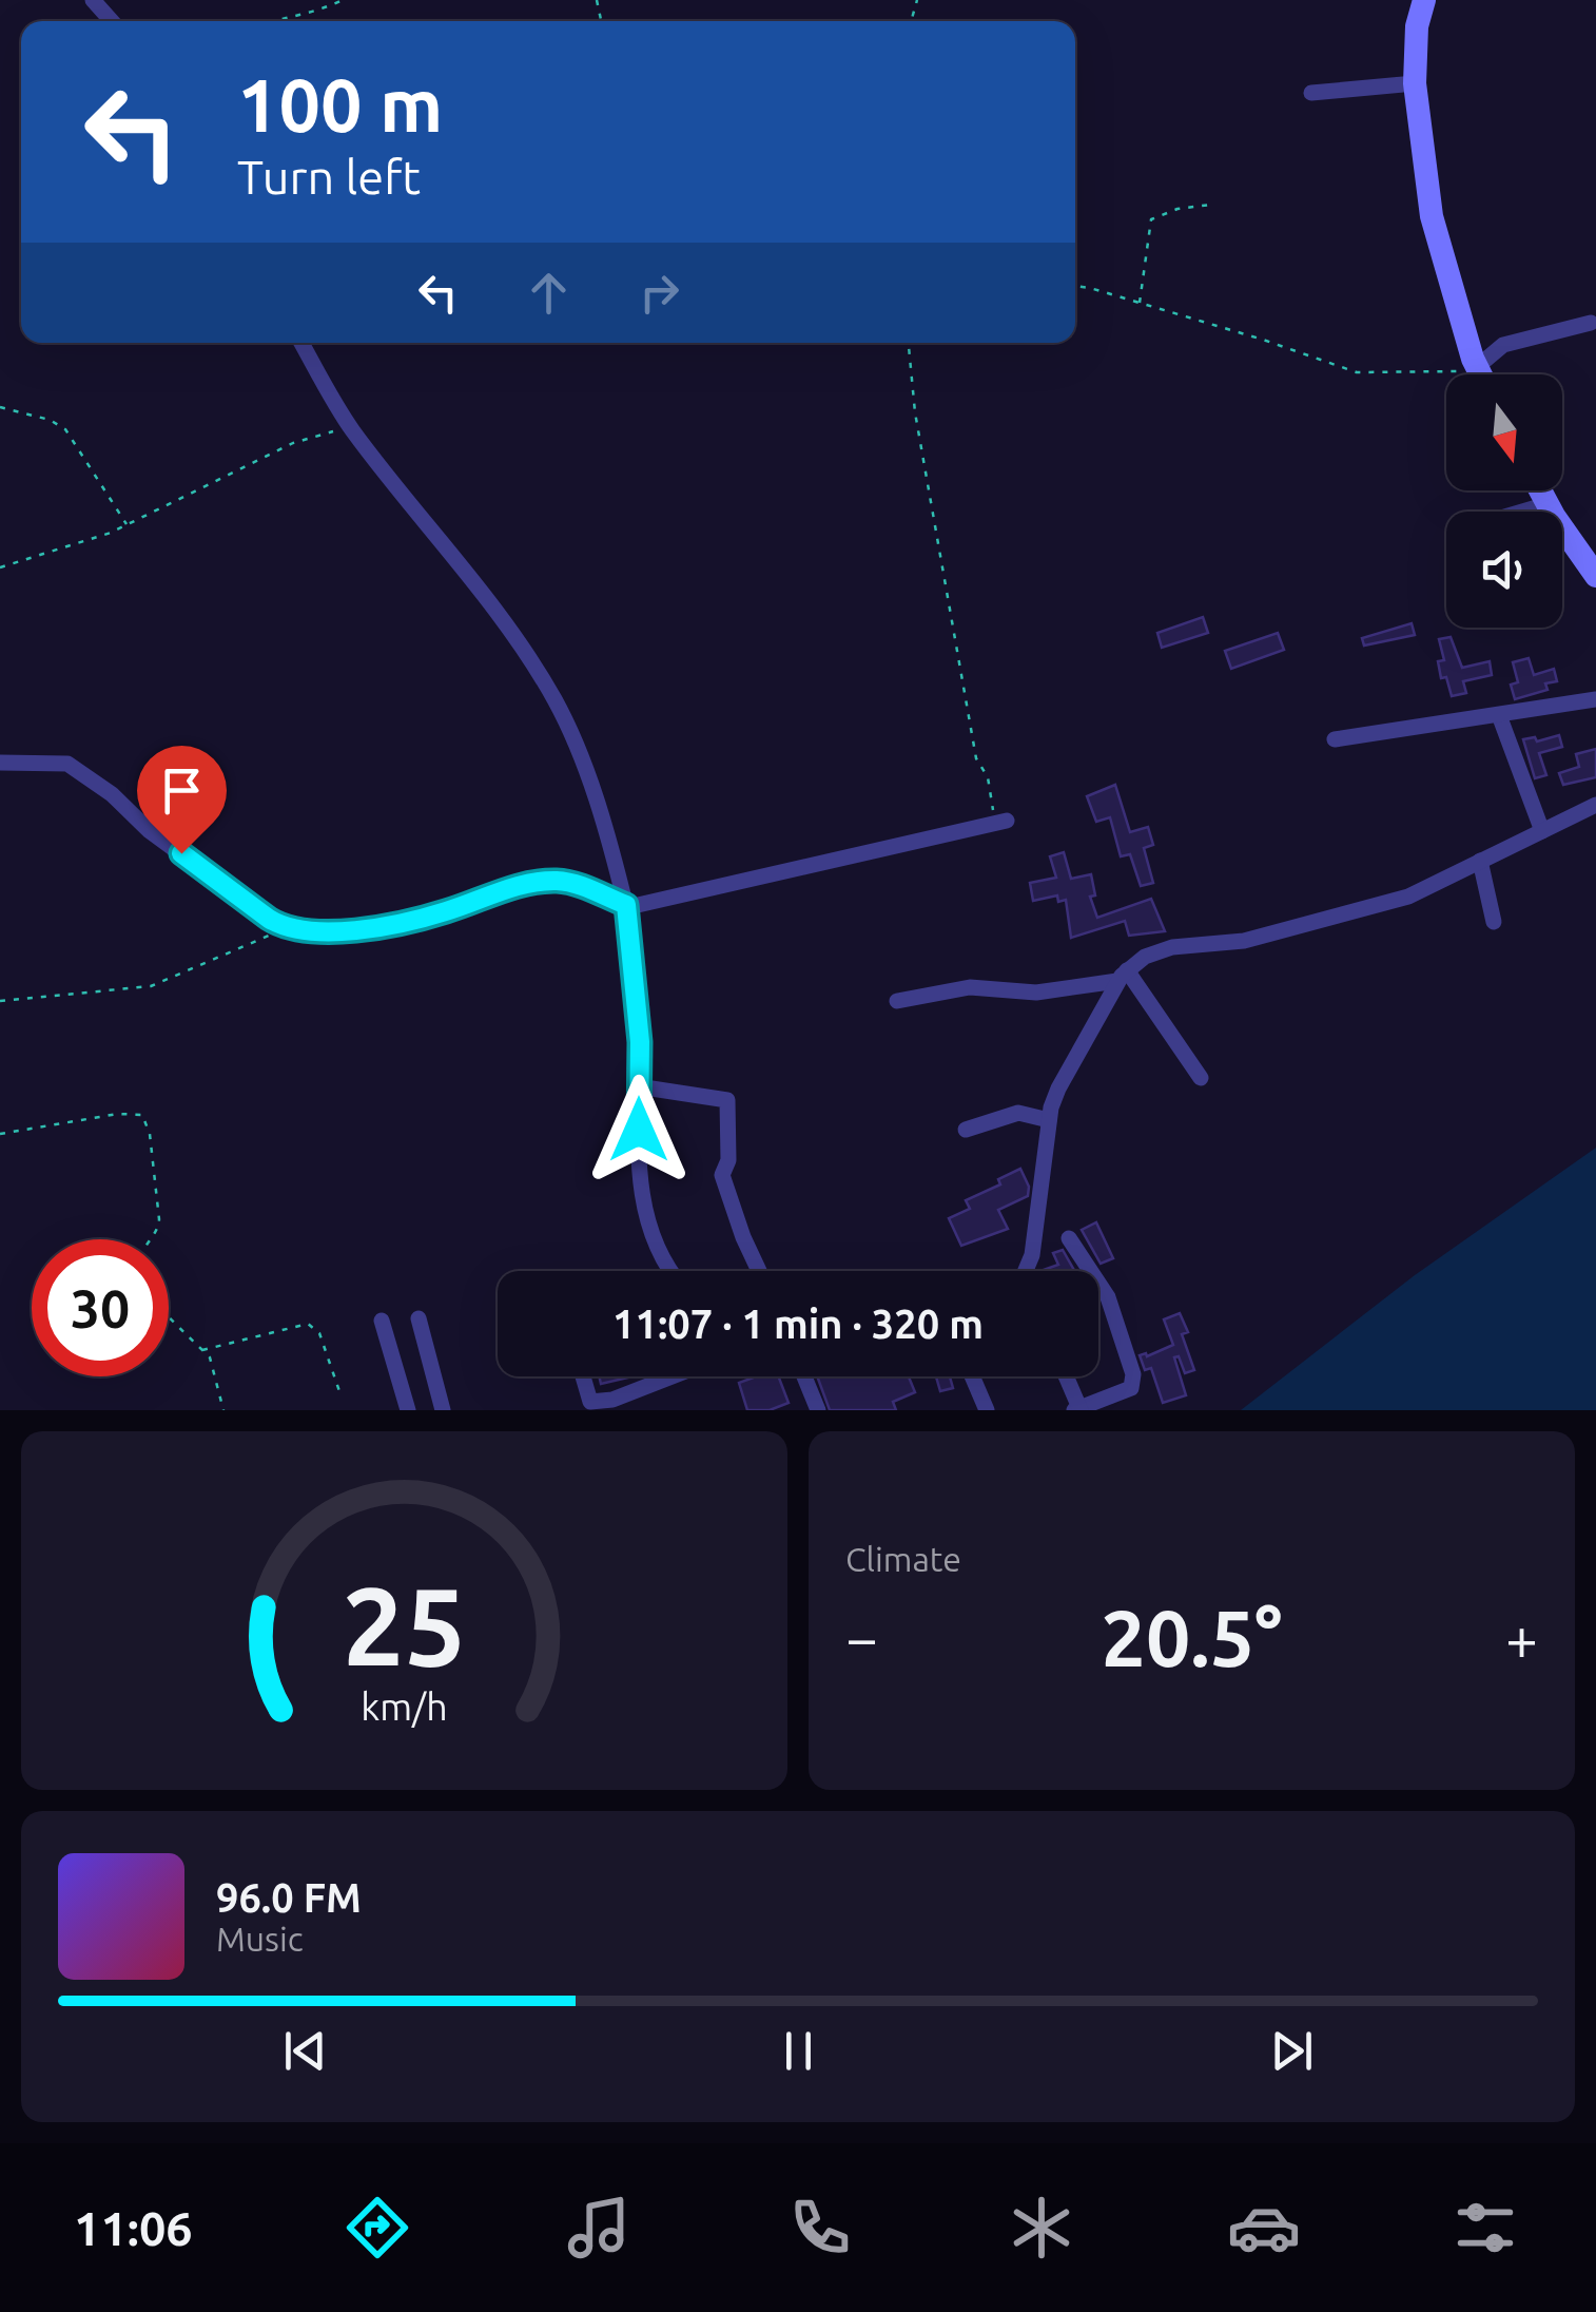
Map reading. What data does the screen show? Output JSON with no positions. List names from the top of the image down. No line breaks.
{"north":"bottom","page":{"turn":["100 m","Turn left"],"limit":"30","trip":"11:07 · 1 min · 320 m","tile":"Climate","heat":["−","20.5°","+"],"song":["96.0 FM","Music"],"tabs":"11:06","gauge":["25","km/h"]}}
